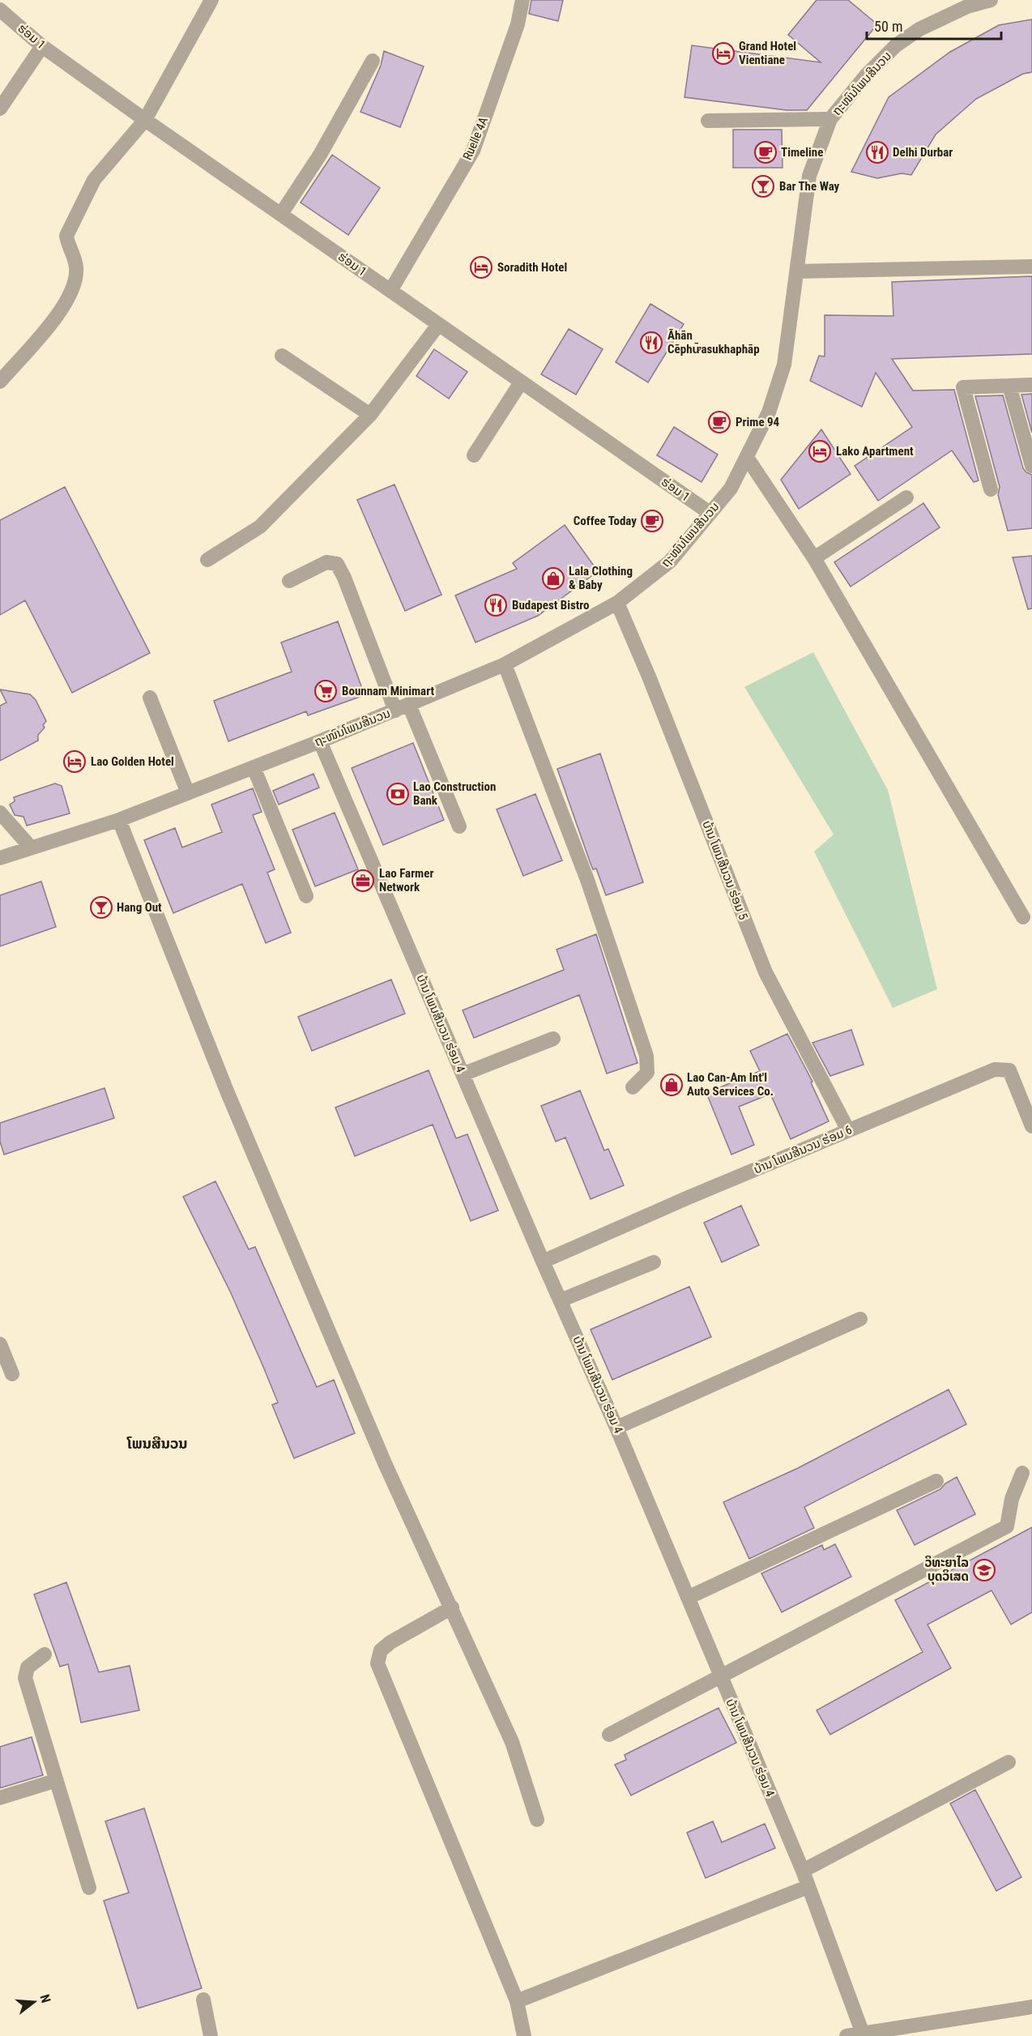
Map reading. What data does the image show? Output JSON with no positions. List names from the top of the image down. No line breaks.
{"streets":{"street":["ຮ່ອມ 1","ຖະໜົນໂພນສີນວນ","Ruelle 4A","ບ້ານ ໂພນສີນວນ ຮ່ອມ 5","ບ້ານ ໂພນສີນວນ ຮ່ອມ 4","ບ້ານ ໂພນສີນວນ ຮ່ອມ 6"]},"crossings":[["ຮ່ອມ 1","ຖະໜົນໂພນສີນວນ"],["ຮ່ອມ 1","Ruelle 4A"],["ຖະໜົນໂພນສີນວນ","ບ້ານ ໂພນສີນວນ ຮ່ອມ 5"],["ຖະໜົນໂພນສີນວນ","ບ້ານ ໂພນສີນວນ ຮ່ອມ 4"],["ບ້ານ ໂພນສີນວນ ຮ່ອມ 5","ບ້ານ ໂພນສີນວນ ຮ່ອມ 6"],["ບ້ານ ໂພນສີນວນ ຮ່ອມ 4","ບ້ານ ໂພນສີນວນ ຮ່ອມ 6"]],"districts":["ໂພນສີນວນ"],"places":{"hotel":["Grand Hotel Vientiane","Soradith Hotel","Lako Apartment","Lao Golden Hotel"],"cafe":["Timeline","Prime 94","Coffee Today"],"restaurant":["Delhi Durbar","Āhān Cēphư̄asukhaphāp","Budapest Bistro"],"bar":["Bar The Way","Hang Out"],"shop":["Lala Clothing & Baby","Lao Can-Am Int'l Auto Services Co."],"supermarket":["Bounnam Minimart"],"bank":["Lao Construction Bank"],"office":["Lao Farmer Network"],"school or university":["ວິທະຍາໄລ ບຸດວິເສດ"]},"scale_bar":"50 m","north":"right"}
